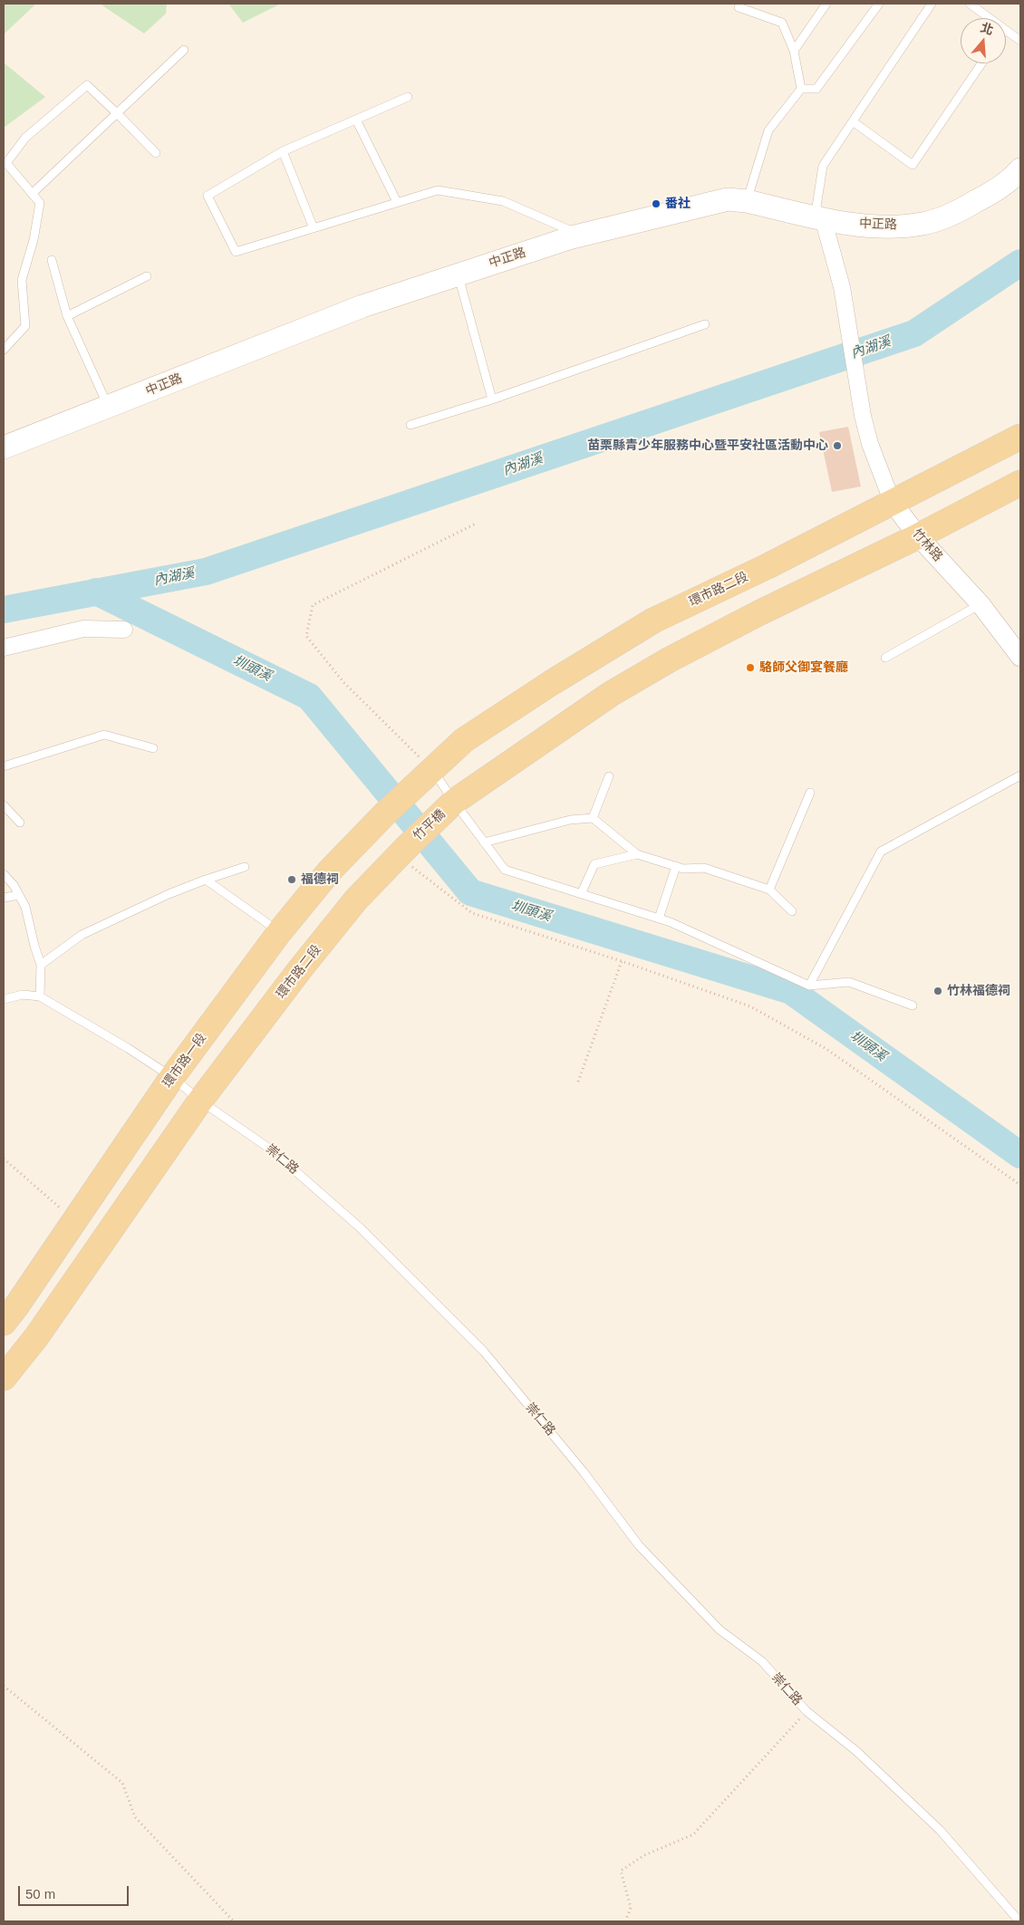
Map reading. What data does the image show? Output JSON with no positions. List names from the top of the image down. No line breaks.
{"streets":{"main road":["中正路","環市路二段","竹平橋","環市路一段"],"street":["竹林路"],"lane":["崇仁路"]},"crossings":[["中正路","竹林路"],["竹林路","環市路二段"],["環市路二段","竹平橋"],["環市路二段","環市路一段"],["環市路二段","崇仁路"],["環市路一段","崇仁路"]],"water":["內湖溪","圳頭溪"],"places":["番社","苗栗縣青少年服務中心暨平安社區活動中心","駱師父御宴餐廳","福德祠","竹林福德祠"],"scale_bar":"50 m","north":"top"}
